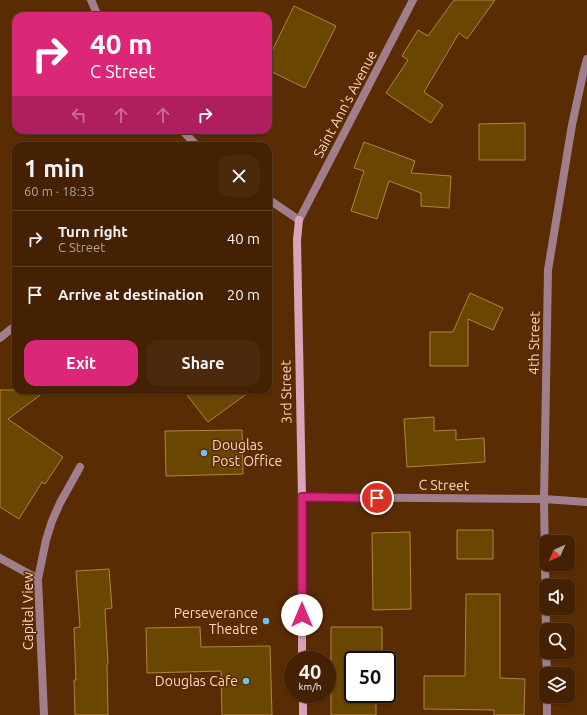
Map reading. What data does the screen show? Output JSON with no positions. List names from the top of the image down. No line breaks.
{"streets":{"main road":["3rd Street"],"street":["Saint Ann's Avenue","4th Street","C Street","Capital View"]},"crossings":[["Saint Ann's Avenue","3rd Street"],["4th Street","C Street"],["3rd Street","C Street"]],"places":["Douglas Post Office","Perseverance Theatre","Douglas Cafe"],"north":"bottom left","page":{"turn":["40 m","C Street"],"heading":["1 min","60 m · 18:33"],"list":[{"name":"Turn right","note":"C Street","value":"40 m"},{"name":"Arrive at destination","value":"20 m"}],"buttons":["Exit","Share"],"speed":"40 km/h","limit":"50"}}
